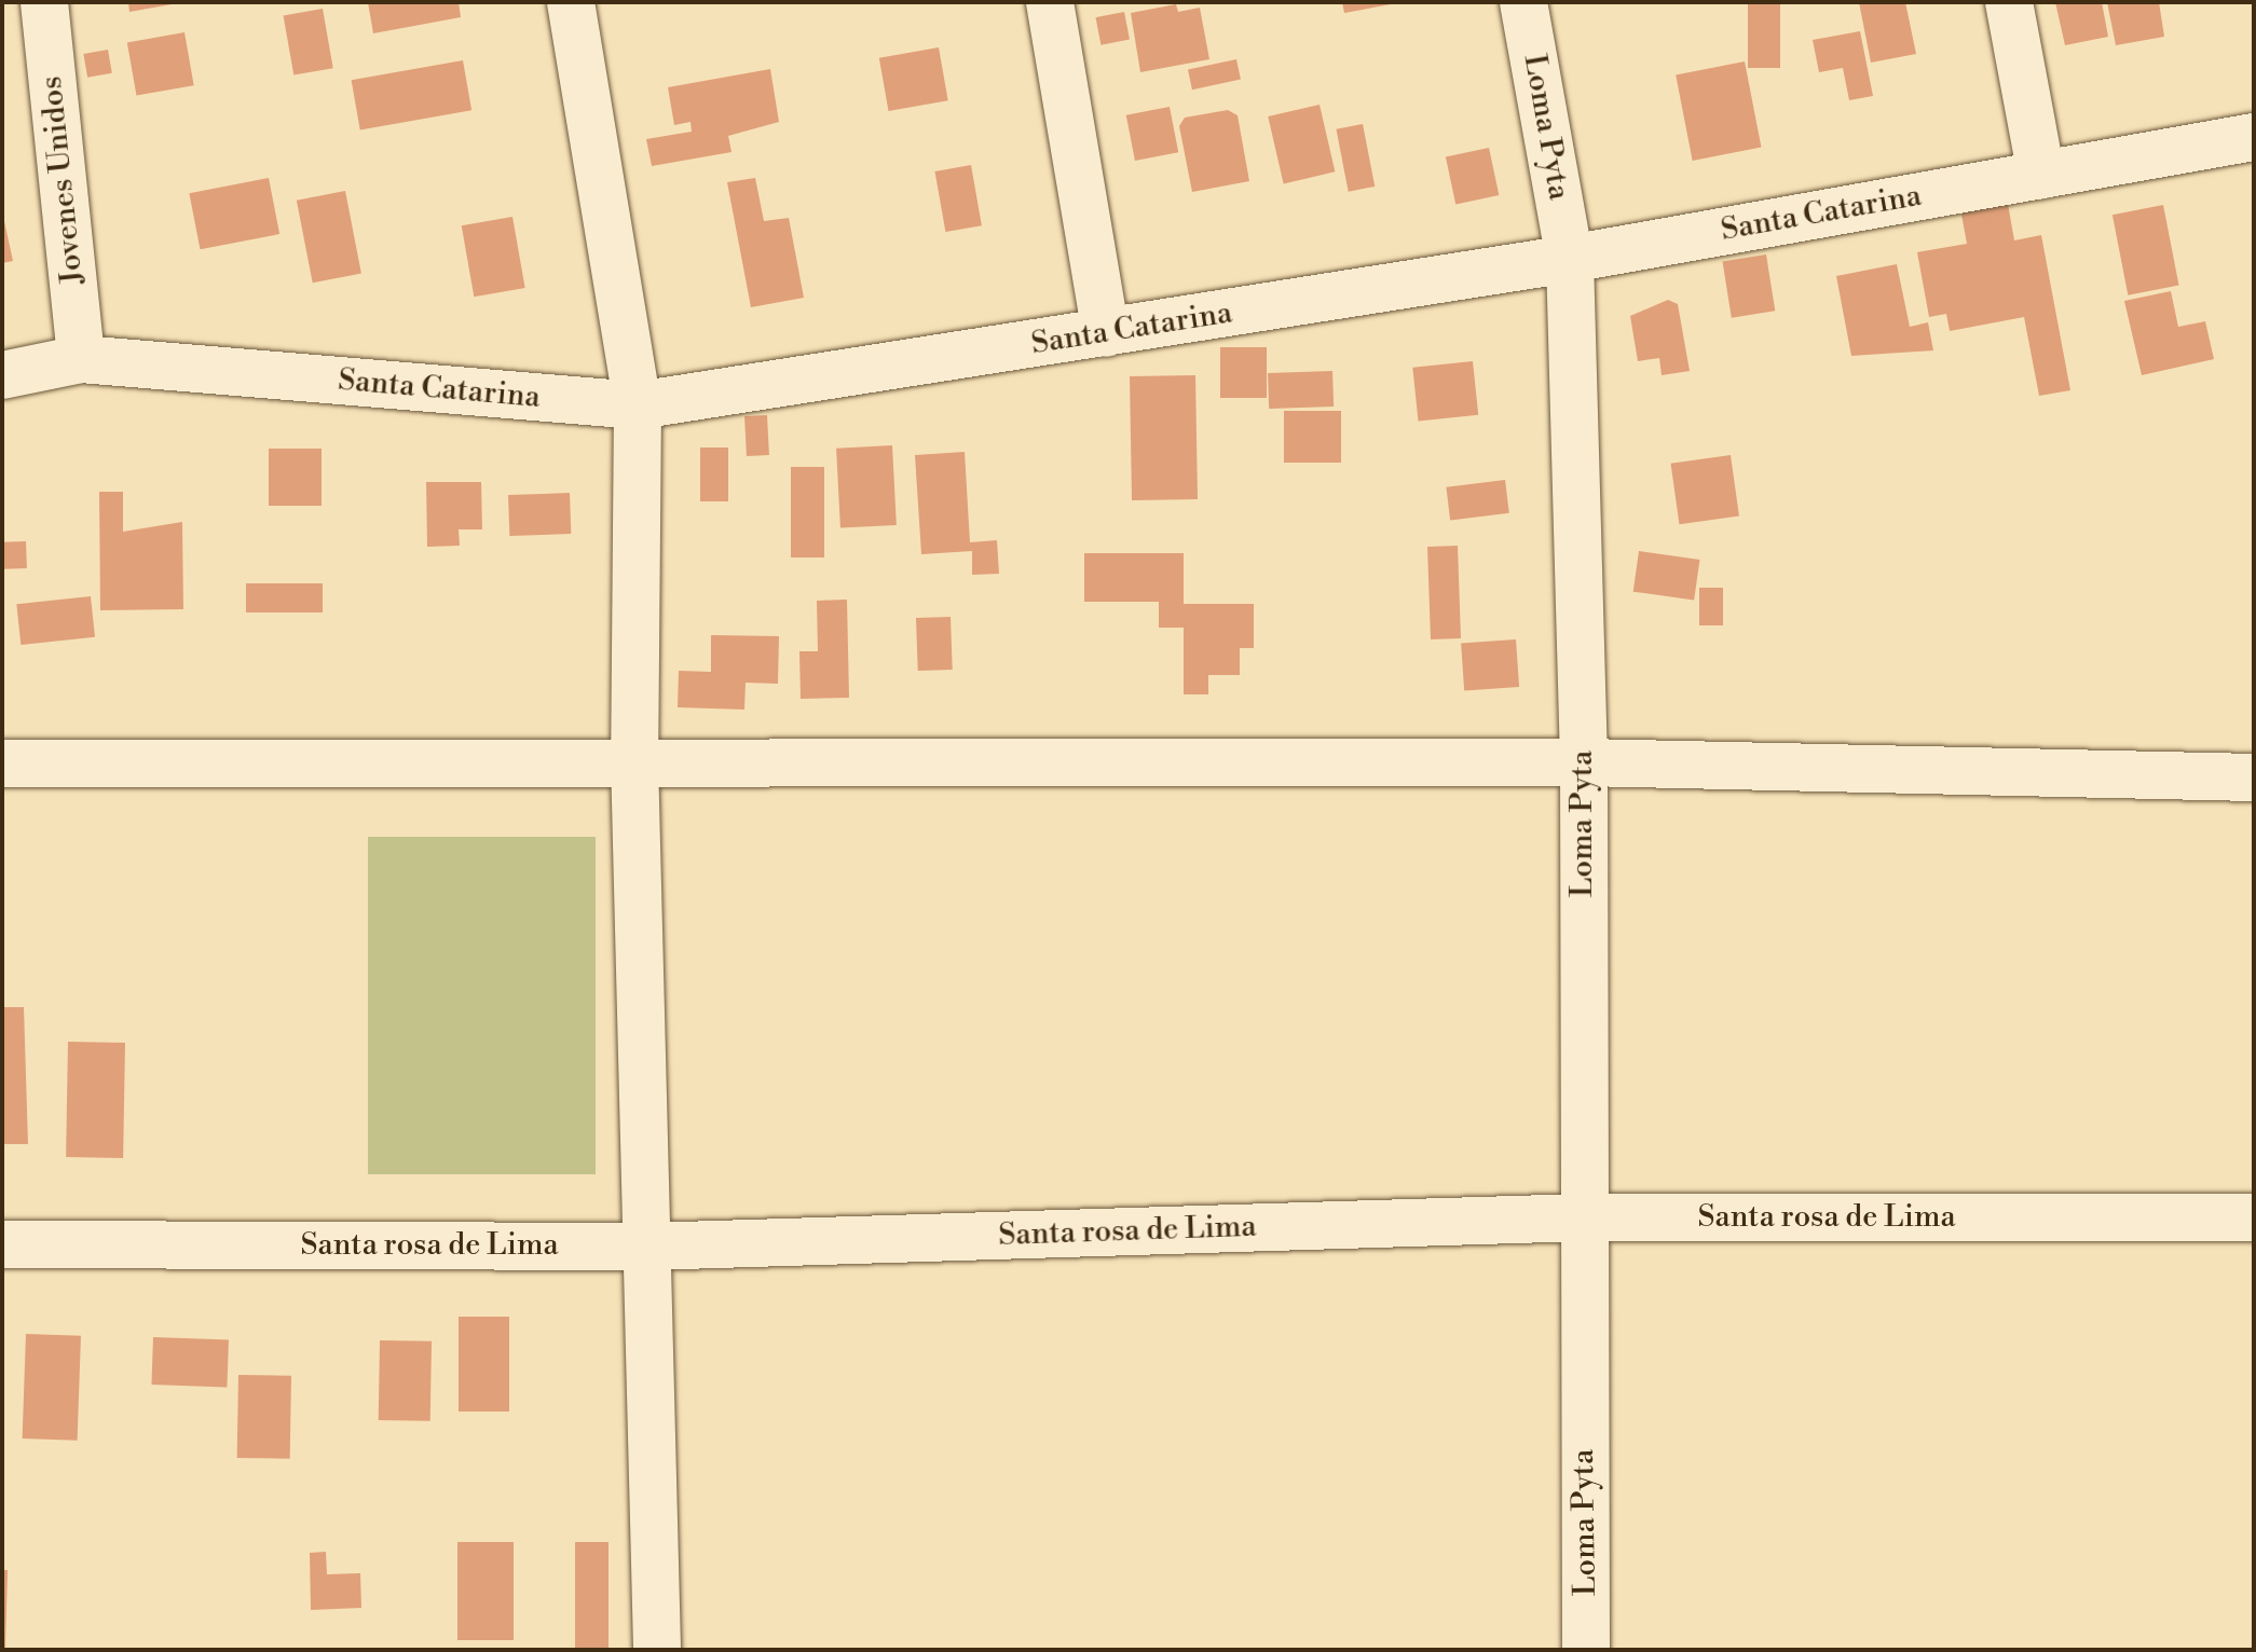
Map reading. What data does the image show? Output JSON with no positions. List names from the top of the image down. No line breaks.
{"streets":{"street":["Loma Pyta","Jovenes Unidos","Santa Catarina","Santa rosa de Lima"]},"crossings":[["Loma Pyta","Santa Catarina"],["Loma Pyta","Santa rosa de Lima"],["Jovenes Unidos","Santa Catarina"]]}
